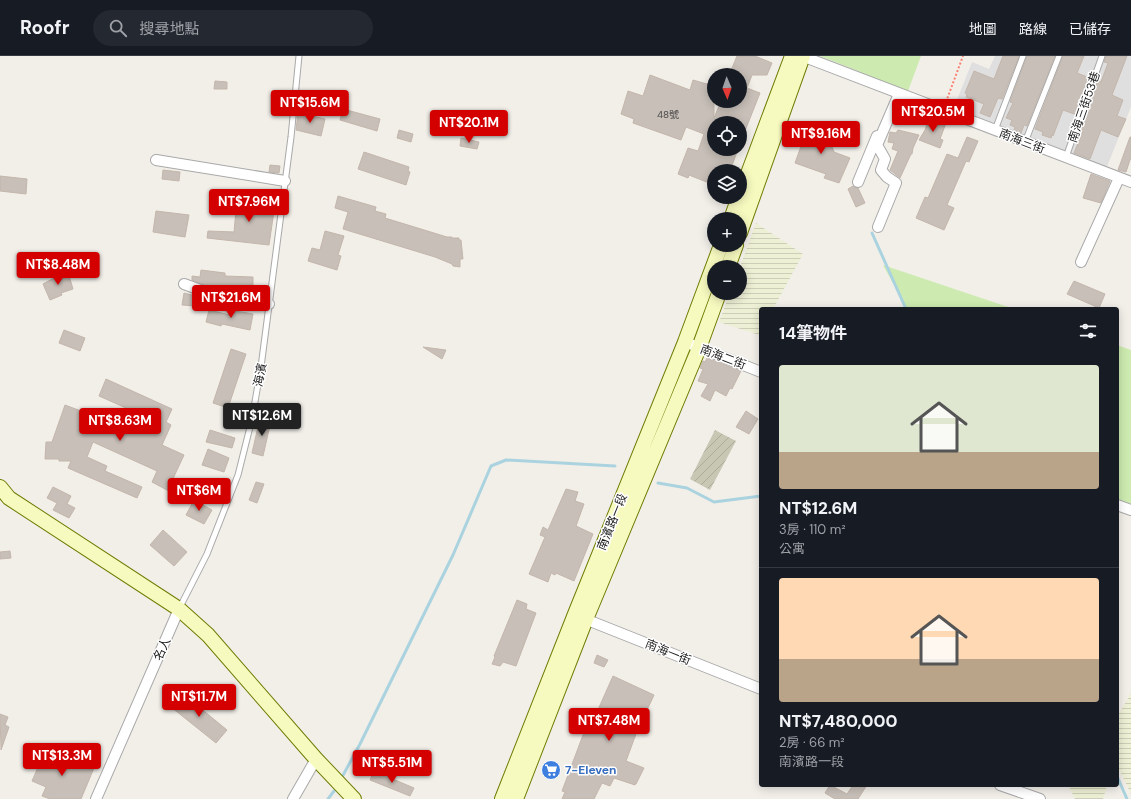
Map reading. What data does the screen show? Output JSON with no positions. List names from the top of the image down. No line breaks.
{"streets":{"main road":["南濱路一段"],"street":["南海三街","南海二街","名人","南海一街"],"lane":["南海三街53巷","海濱"]},"crossings":[["南海三街53巷","南海三街"],["南海二街","南濱路一段"],["海濱","名人"],["南濱路一段","南海一街"]],"places":{"supermarket":["7-Eleven"]},"house_numbers":["48號"],"north":"bottom","page":{"header":"Roofr","search":"搜尋地點","nav":["地圖","路線","已儲存"],"map_buttons":["+","−"],"price":["NT$15.6M","NT$20.5M","NT$20.1M","NT$9.16M","NT$7.96M","NT$8.48M","NT$21.6M","NT$12.6M","NT$8.63M","NT$6M","NT$11.7M","NT$7.48M","NT$13.3M","NT$5.51M"],"heading":"14筆物件","list":[{"name":"NT$12.6M","note":"3房 · 110 m² · 公寓"},{"name":"NT$7,480,000","note":"2房 · 66 m² · 南濱路一段"}]}}
